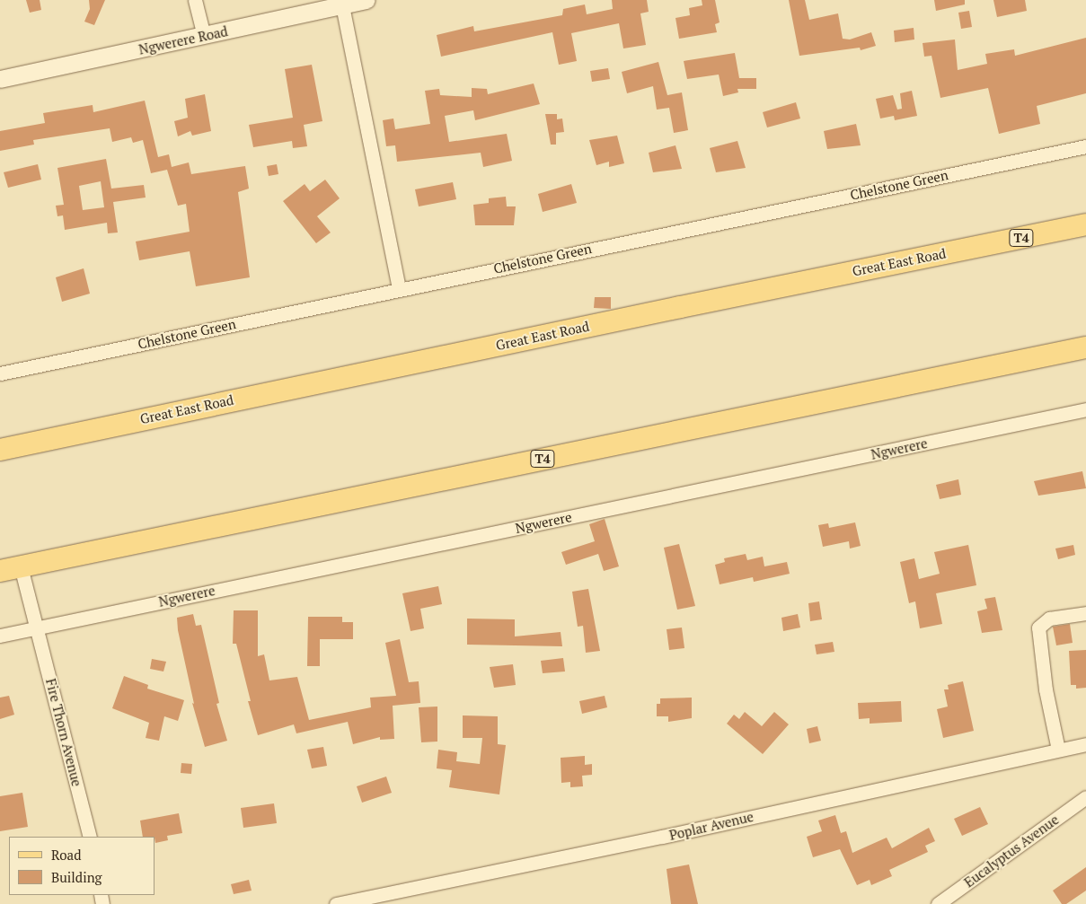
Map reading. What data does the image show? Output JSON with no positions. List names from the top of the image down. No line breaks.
{"streets":{"main road":["T4","Great East Road"],"street":["Ngwerere Road","Chelstone Green","Ngwerere","Fire Thorn Avenue","Poplar Avenue","Eucalyptus Avenue"]},"crossings":[["T4","Fire Thorn Avenue"],["Ngwerere","Fire Thorn Avenue"]],"legend":["Road","Building"]}
